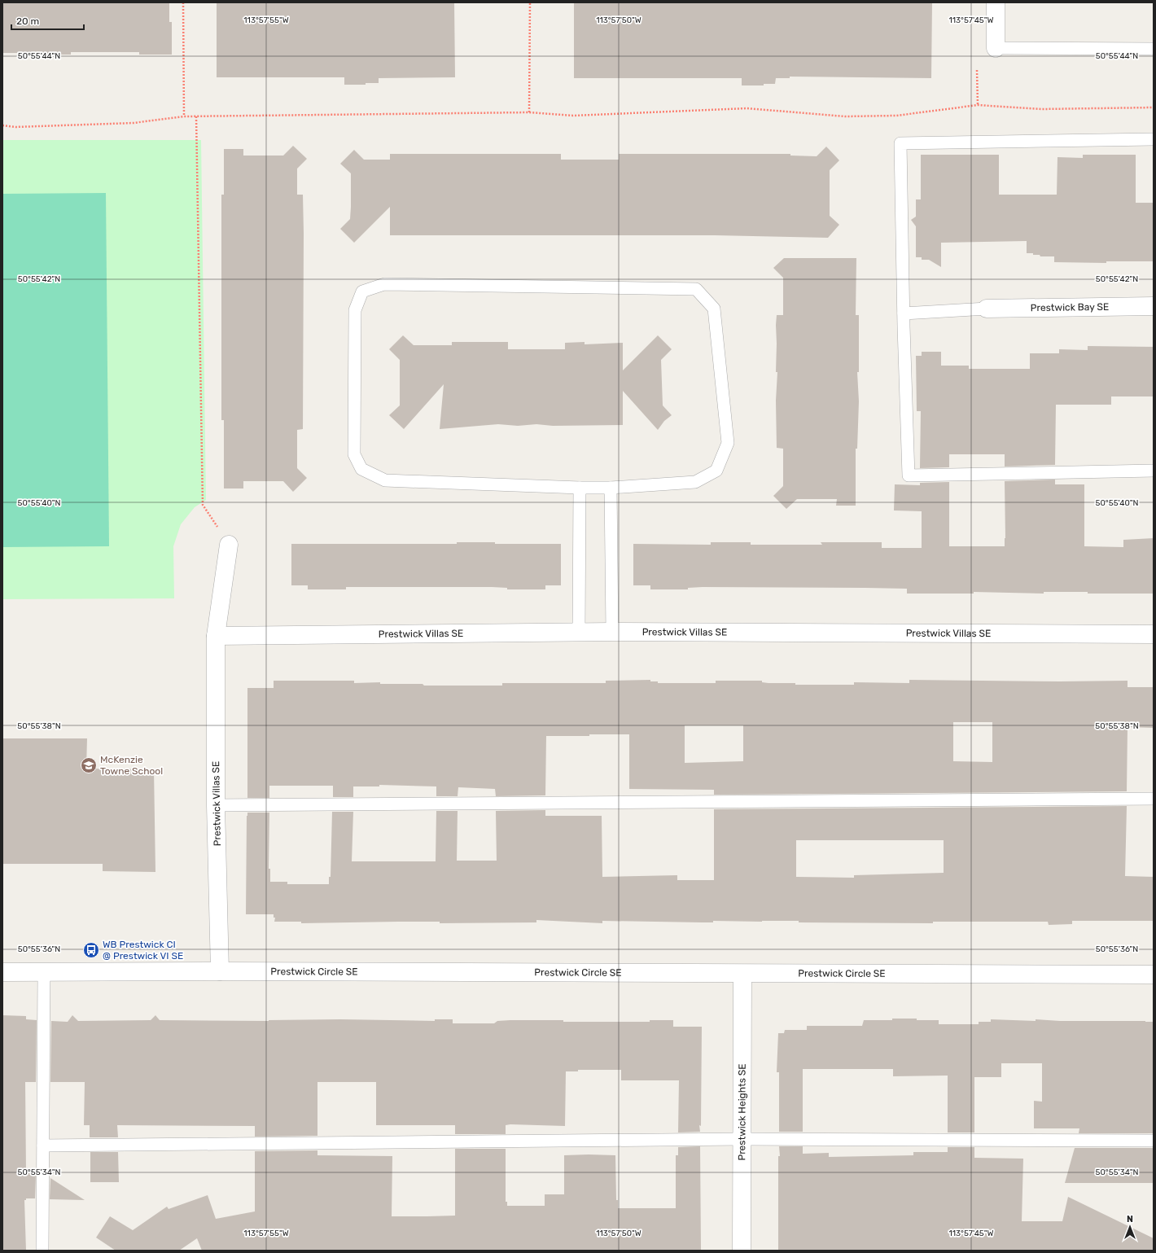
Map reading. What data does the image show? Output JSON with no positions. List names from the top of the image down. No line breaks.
{"streets":{"street":["Prestwick Bay SE","Prestwick Villas SE","Prestwick Circle SE","Prestwick Heights SE"]},"crossings":[["Prestwick Villas SE","Prestwick Circle SE"],["Prestwick Circle SE","Prestwick Heights SE"]],"places":{"school or university":["McKenzie Towne School"],"bus stop":["WB Prestwick CI @ Prestwick VI SE"]},"scale_bar":"20 m","north":"top","coordinates":["113°57'55\"W","113°57'50\"W","113°57'45\"W","50°55'44\"N","50°55'42\"N","50°55'40\"N","50°55'38\"N","50°55'36\"N","50°55'34\"N"]}
